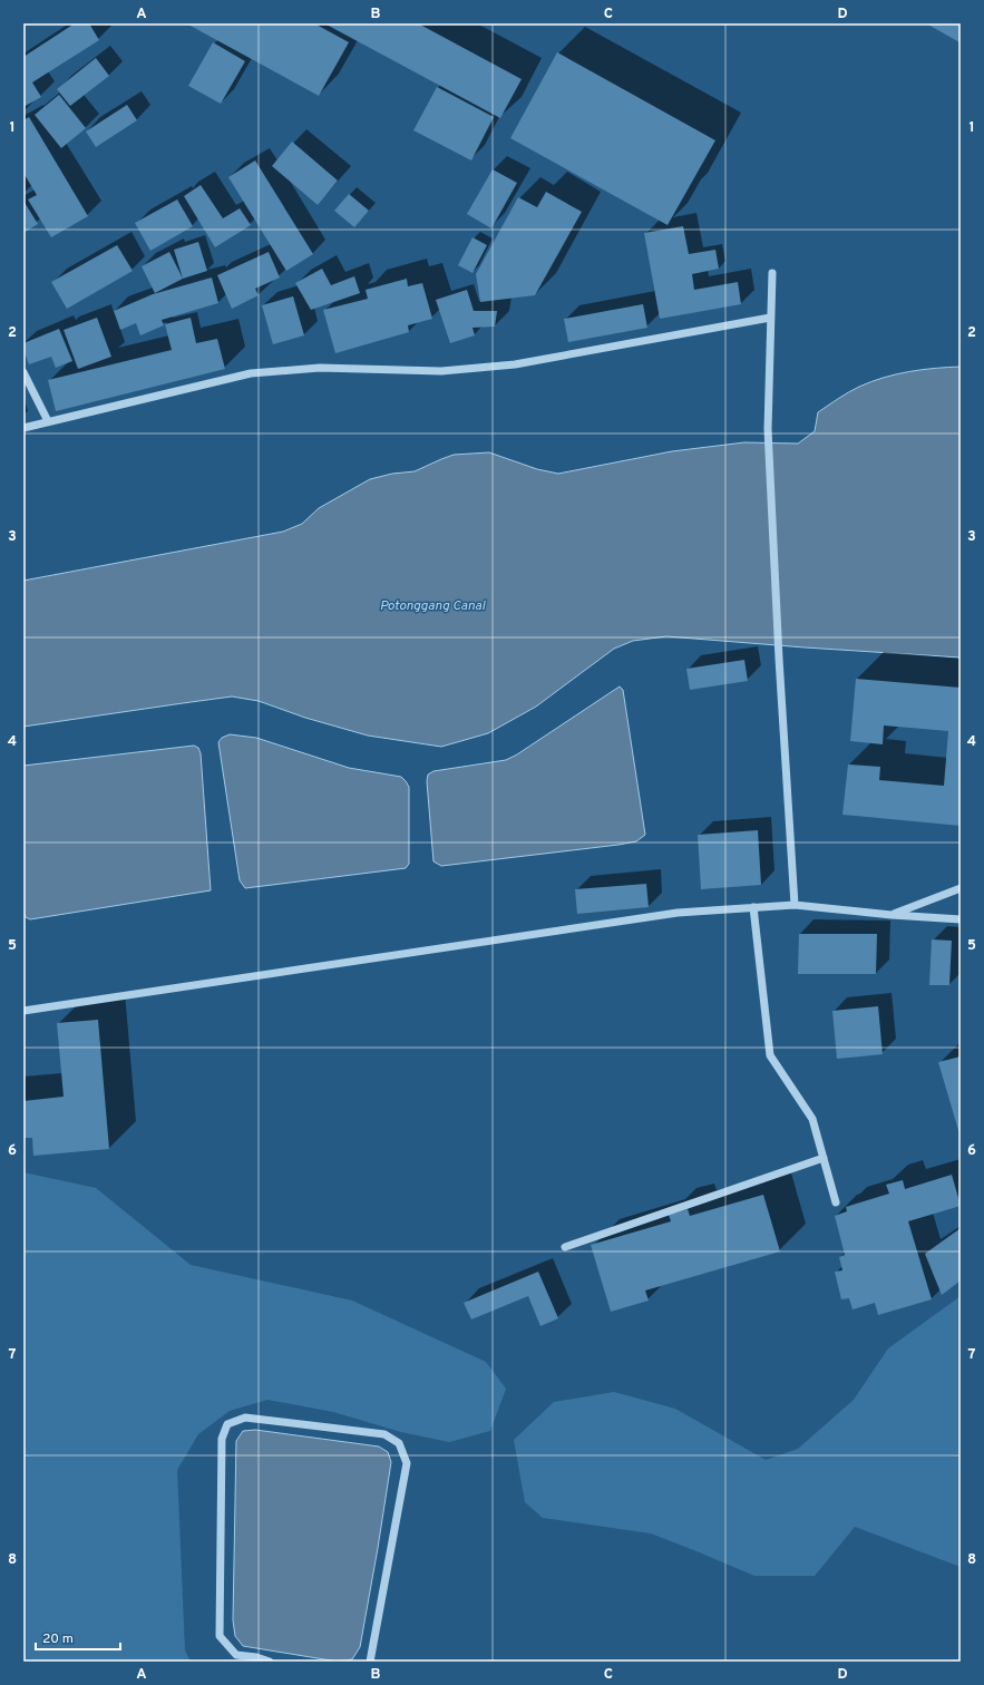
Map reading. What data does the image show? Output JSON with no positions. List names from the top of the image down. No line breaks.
{"water":["Potonggang Canal"],"scale_bar":"20 m","grid":{"columns":["A","B","C","D"],"rows":["1","2","3","4","5","6","7","8"]}}
